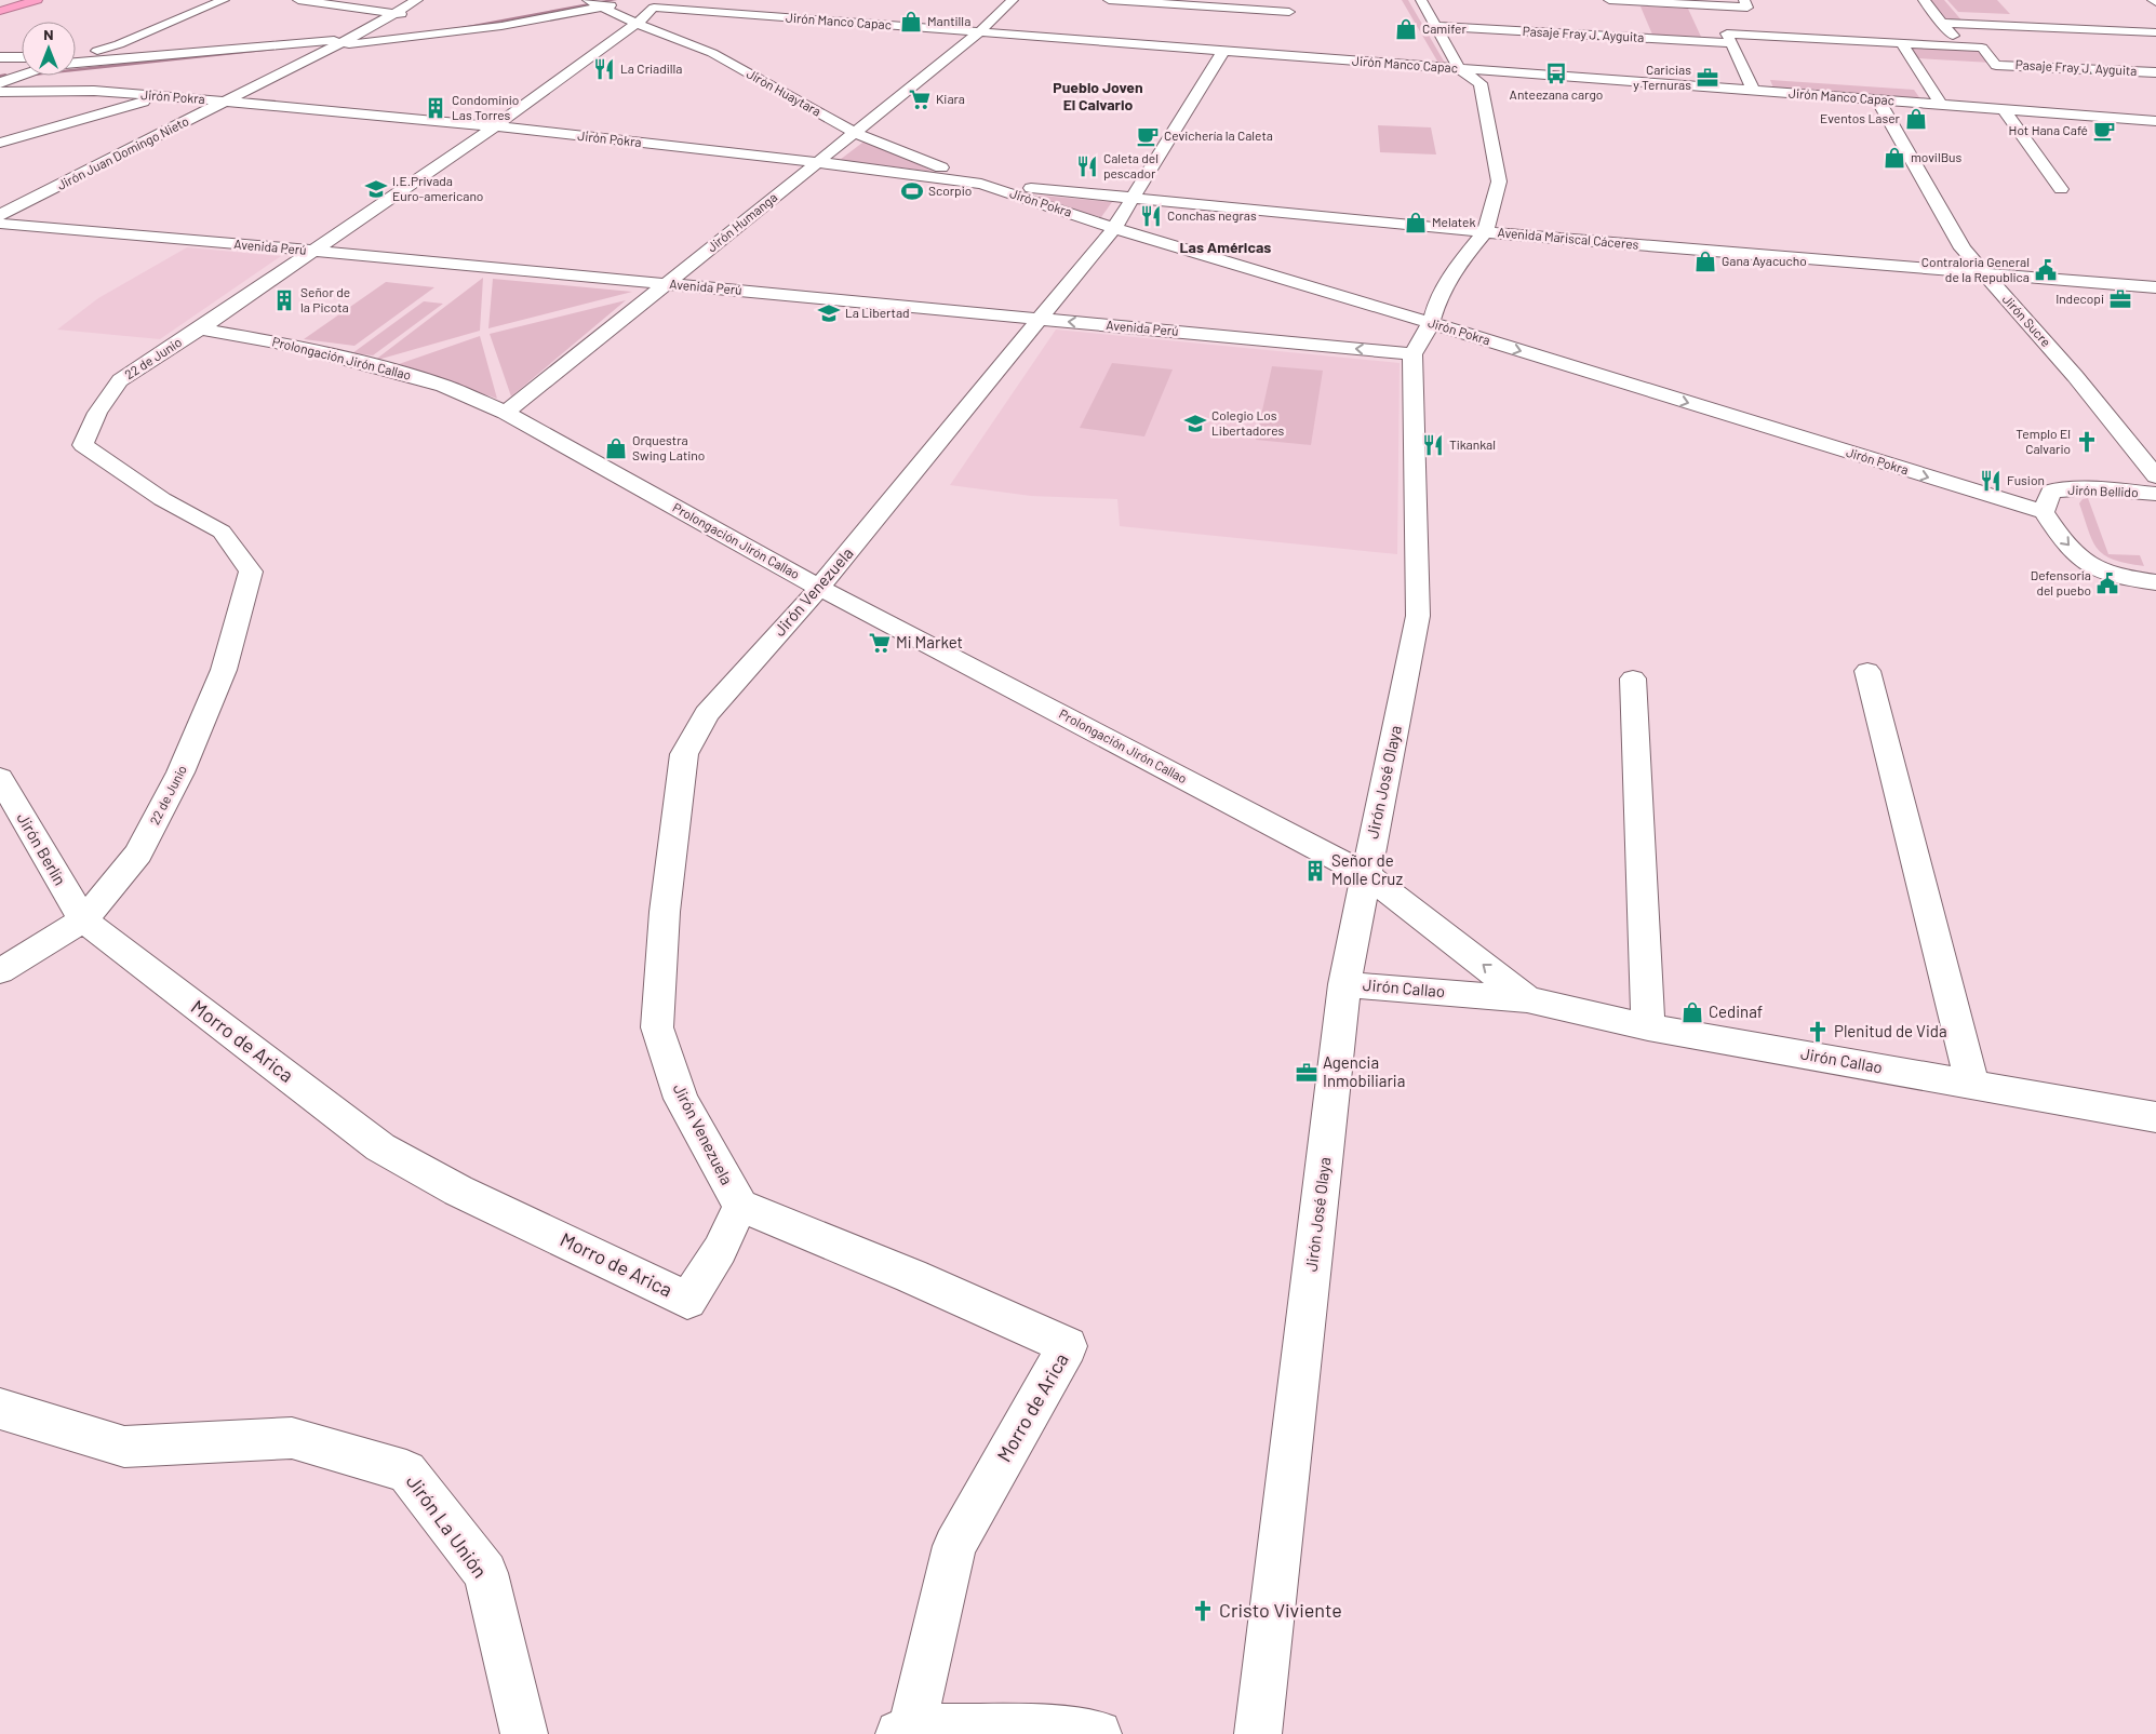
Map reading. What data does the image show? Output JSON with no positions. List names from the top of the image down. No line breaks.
{"streets":{"street":["Jirón Manco Capac","Pasaje Fray J. Ayguita","Jirón Huaytara","Jirón Pokra","Jirón Juan Domingo Nieto","Jirón Humanga","Avenida Mariscal Cáceres","Avenida Perú","Jirón Sucre","22 de Junio","Prolongación Jirón Callao","Jirón Bellido","Jirón Venezuela","Jirón José Olaya","Jirón Berlín","Jirón Callao","Morro de Arica","Jirón La Unión"]},"crossings":[["Jirón Manco Capac","Jirón Humanga"],["Jirón Manco Capac","Jirón Sucre"],["Jirón Manco Capac","22 de Junio"],["Jirón Manco Capac","Jirón Venezuela"],["Jirón Huaytara","Jirón Pokra"],["Jirón Huaytara","Jirón Humanga"],["Jirón Huaytara","Avenida Mariscal Cáceres"],["Jirón Huaytara","22 de Junio"],["Jirón Pokra","Jirón Juan Domingo Nieto"],["Jirón Pokra","Jirón Humanga"],["Jirón Pokra","Avenida Mariscal Cáceres"],["Jirón Pokra","22 de Junio"],["Jirón Pokra","Jirón Bellido"],["Jirón Pokra","Jirón Venezuela"],["Jirón Humanga","Avenida Perú"],["Jirón Humanga","Prolongación Jirón Callao"],["Avenida Mariscal Cáceres","Jirón Sucre"],["Avenida Mariscal Cáceres","Jirón Venezuela"],["Avenida Perú","22 de Junio"],["Avenida Perú","Jirón Venezuela"],["Avenida Perú","Jirón José Olaya"],["22 de Junio","Prolongación Jirón Callao"],["22 de Junio","Jirón Berlín"],["22 de Junio","Morro de Arica"],["Prolongación Jirón Callao","Jirón Venezuela"],["Prolongación Jirón Callao","Jirón José Olaya"],["Prolongación Jirón Callao","Jirón Callao"],["Jirón Venezuela","Morro de Arica"],["Jirón José Olaya","Jirón Callao"],["Jirón Berlín","Morro de Arica"]],"districts":["Pueblo Joven El Calvario","Las Américas"],"places":{"shop":["Mantilla","Camifer","Eventos Laser","movilBus","Melatek","Gana Ayacucho","Orquestra Swing Latino","Cedinaf"],"restaurant":["La Criadilla","Caleta del pescador","Conchas negras","Tikankal","Fusion"],"bus stop":["Anteezana cargo"],"office":["Caricias y Ternuras","Indecopi","Agencia Inmobiliaria"],"supermarket":["Kiara","Mi Market"],"building":["Condominio Las Torres","Señor de la Picota","Señor de Molle Cruz"],"cafe":["Hot Hana Café","Cevichería la Caleta"],"school or university":["I.E.Privada Euro-americano","La Libertad","Colegio Los Libertadores"],"sports":["Scorpio"],"public building":["Contraloria General de la Republica","Defensoria del puebo"],"church":["Templo El Calvario","Plenitud de Vida","Cristo Viviente"]},"north":"top"}
